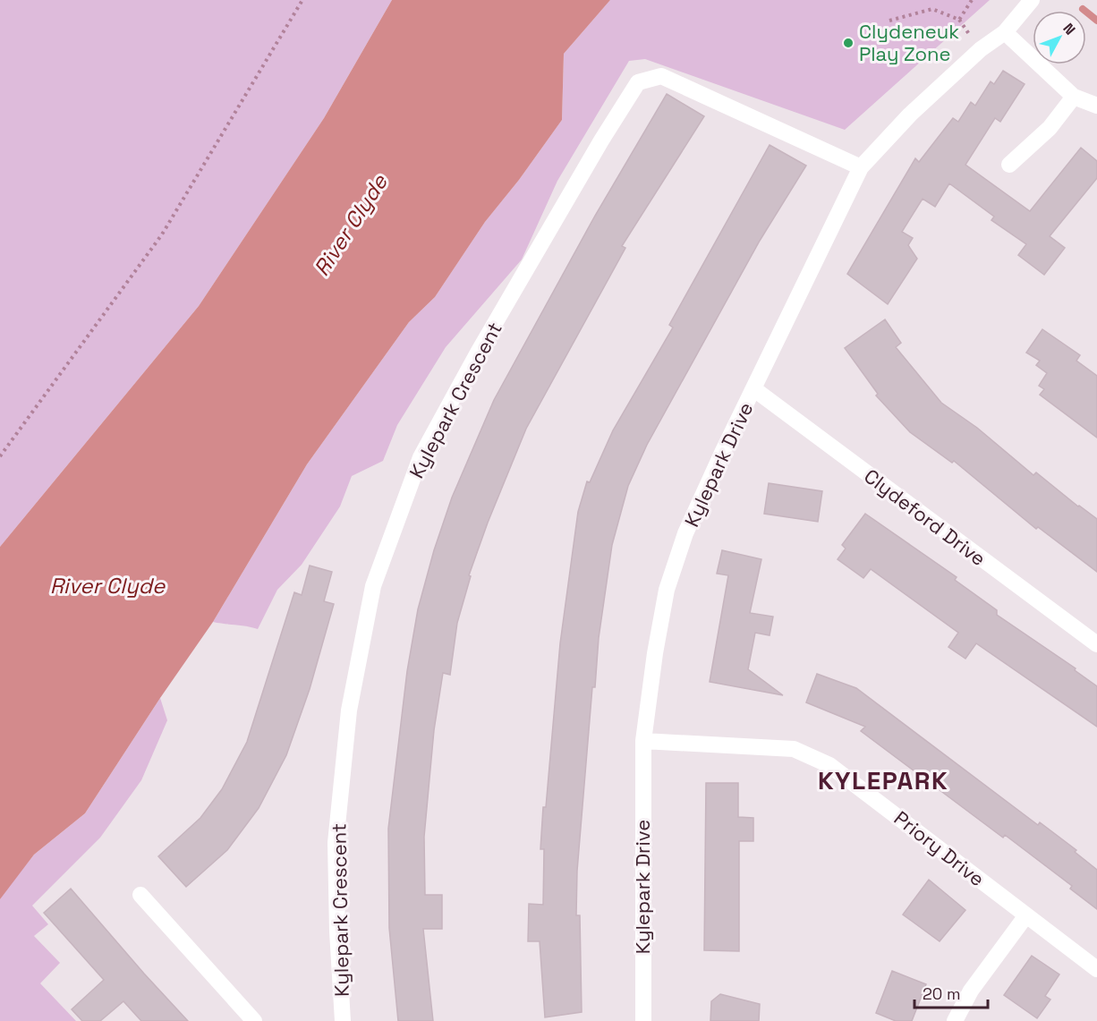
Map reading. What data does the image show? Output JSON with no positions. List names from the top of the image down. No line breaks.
{"streets":{"street":["Kylepark Crescent","Kylepark Drive","Clydeford Drive","Priory Drive"]},"crossings":[["Kylepark Crescent","Kylepark Drive"],["Kylepark Drive","Clydeford Drive"],["Kylepark Drive","Priory Drive"]],"districts":["KYLEPARK"],"water":["River Clyde"],"places":["Clydeneuk Play Zone"],"scale_bar":"20 m","north":"top right"}
